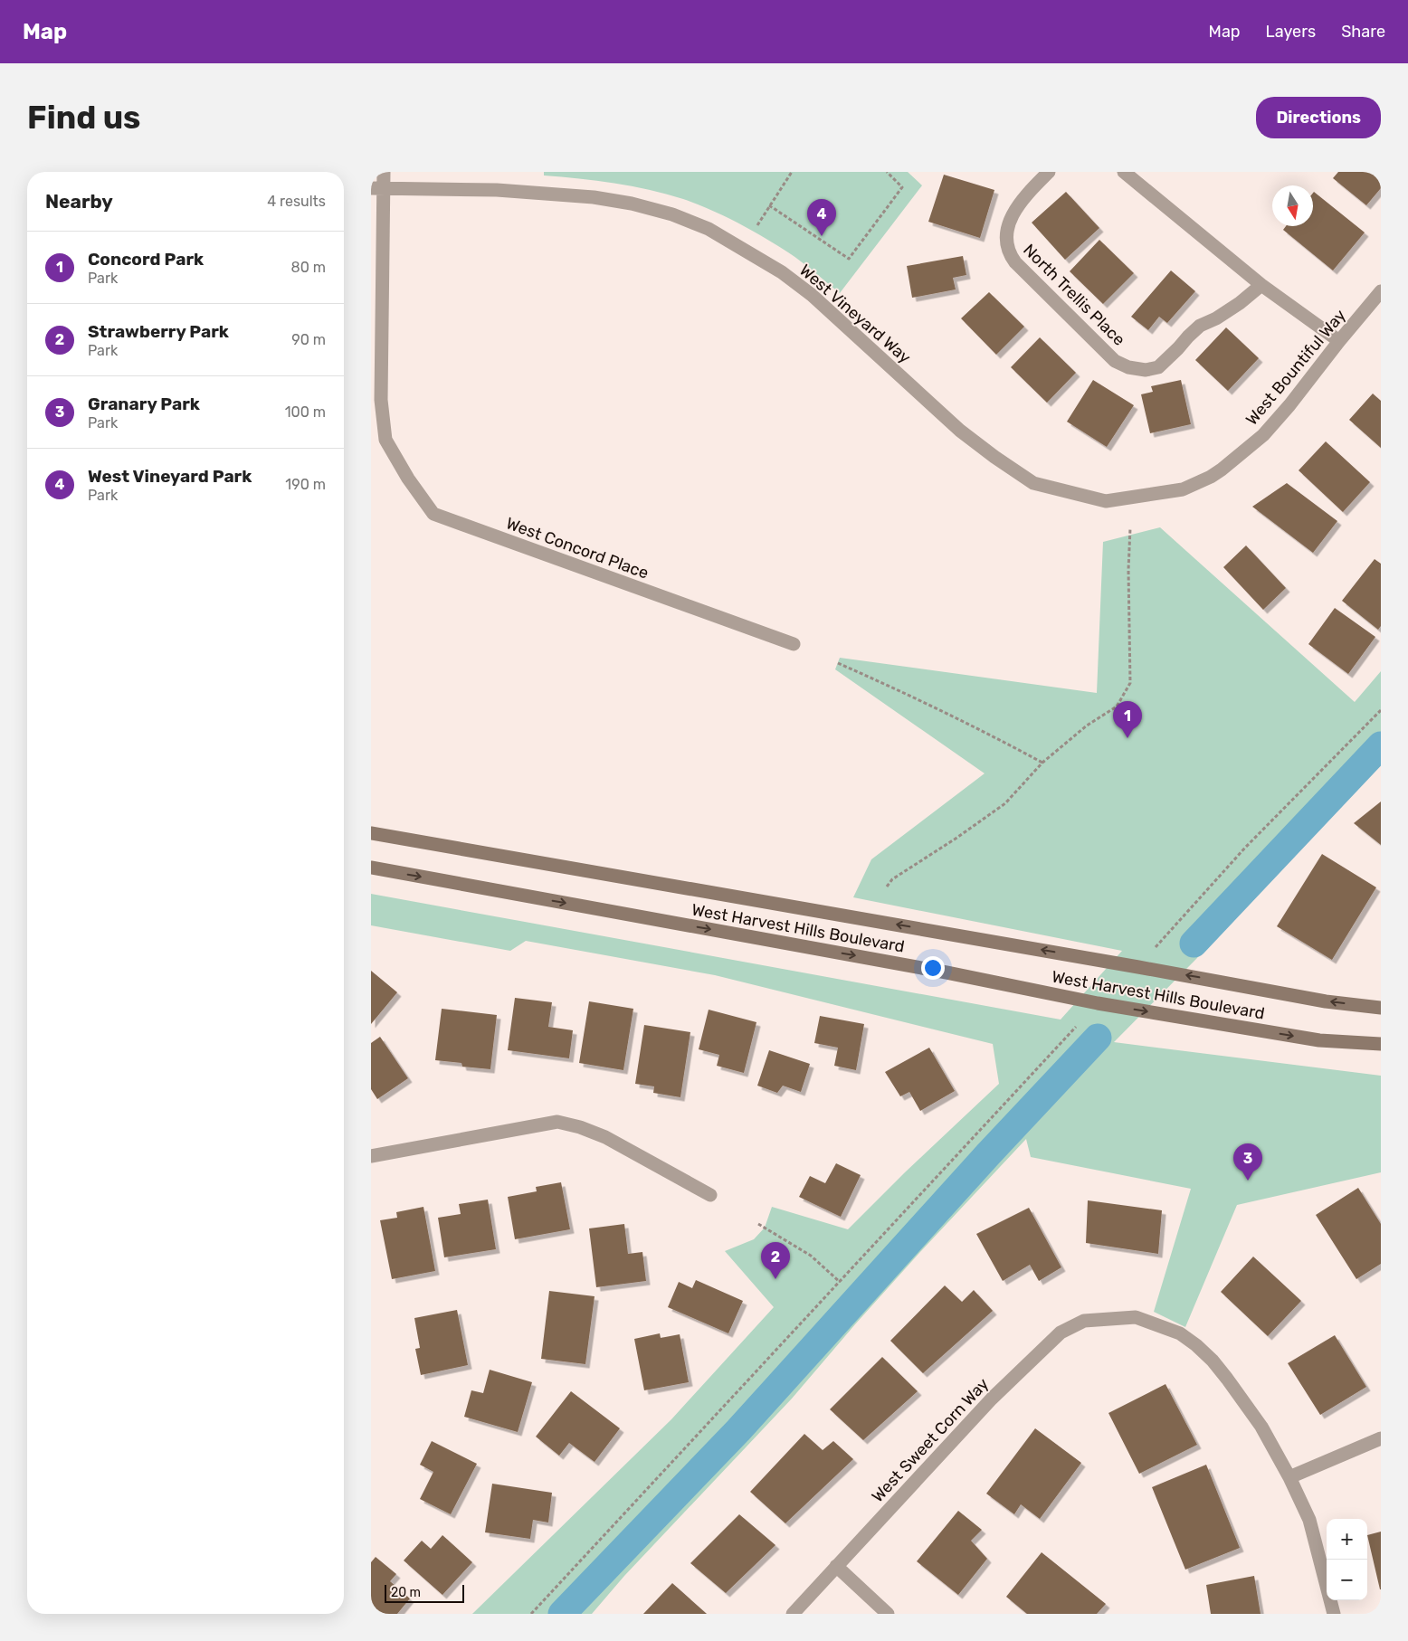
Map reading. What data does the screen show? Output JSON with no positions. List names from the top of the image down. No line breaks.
{"streets":{"street":["North Trellis Place","West Vineyard Way","West Bountiful Way","West Concord Place","West Harvest Hills Boulevard","West Sweet Corn Way"]},"crossings":[["West Vineyard Way","West Bountiful Way"],["West Vineyard Way","West Concord Place"]],"scale_bar":"20 m","north":"bottom","page":{"header":"Map","nav":["Map","Layers","Share"],"buttons":"Directions","title":"Find us","heading":["Nearby","4 results"],"pins":["4","1","3","2"],"list":[{"mark":"1","name":"Concord Park","note":"Park","value":"80 m"},{"mark":"2","name":"Strawberry Park","note":"Park","value":"90 m"},{"mark":"3","name":"Granary Park","note":"Park","value":"100 m"},{"mark":"4","name":"West Vineyard Park","note":"Park","value":"190 m"}],"map_buttons":["+","−"],"scale":"20 m"}}
